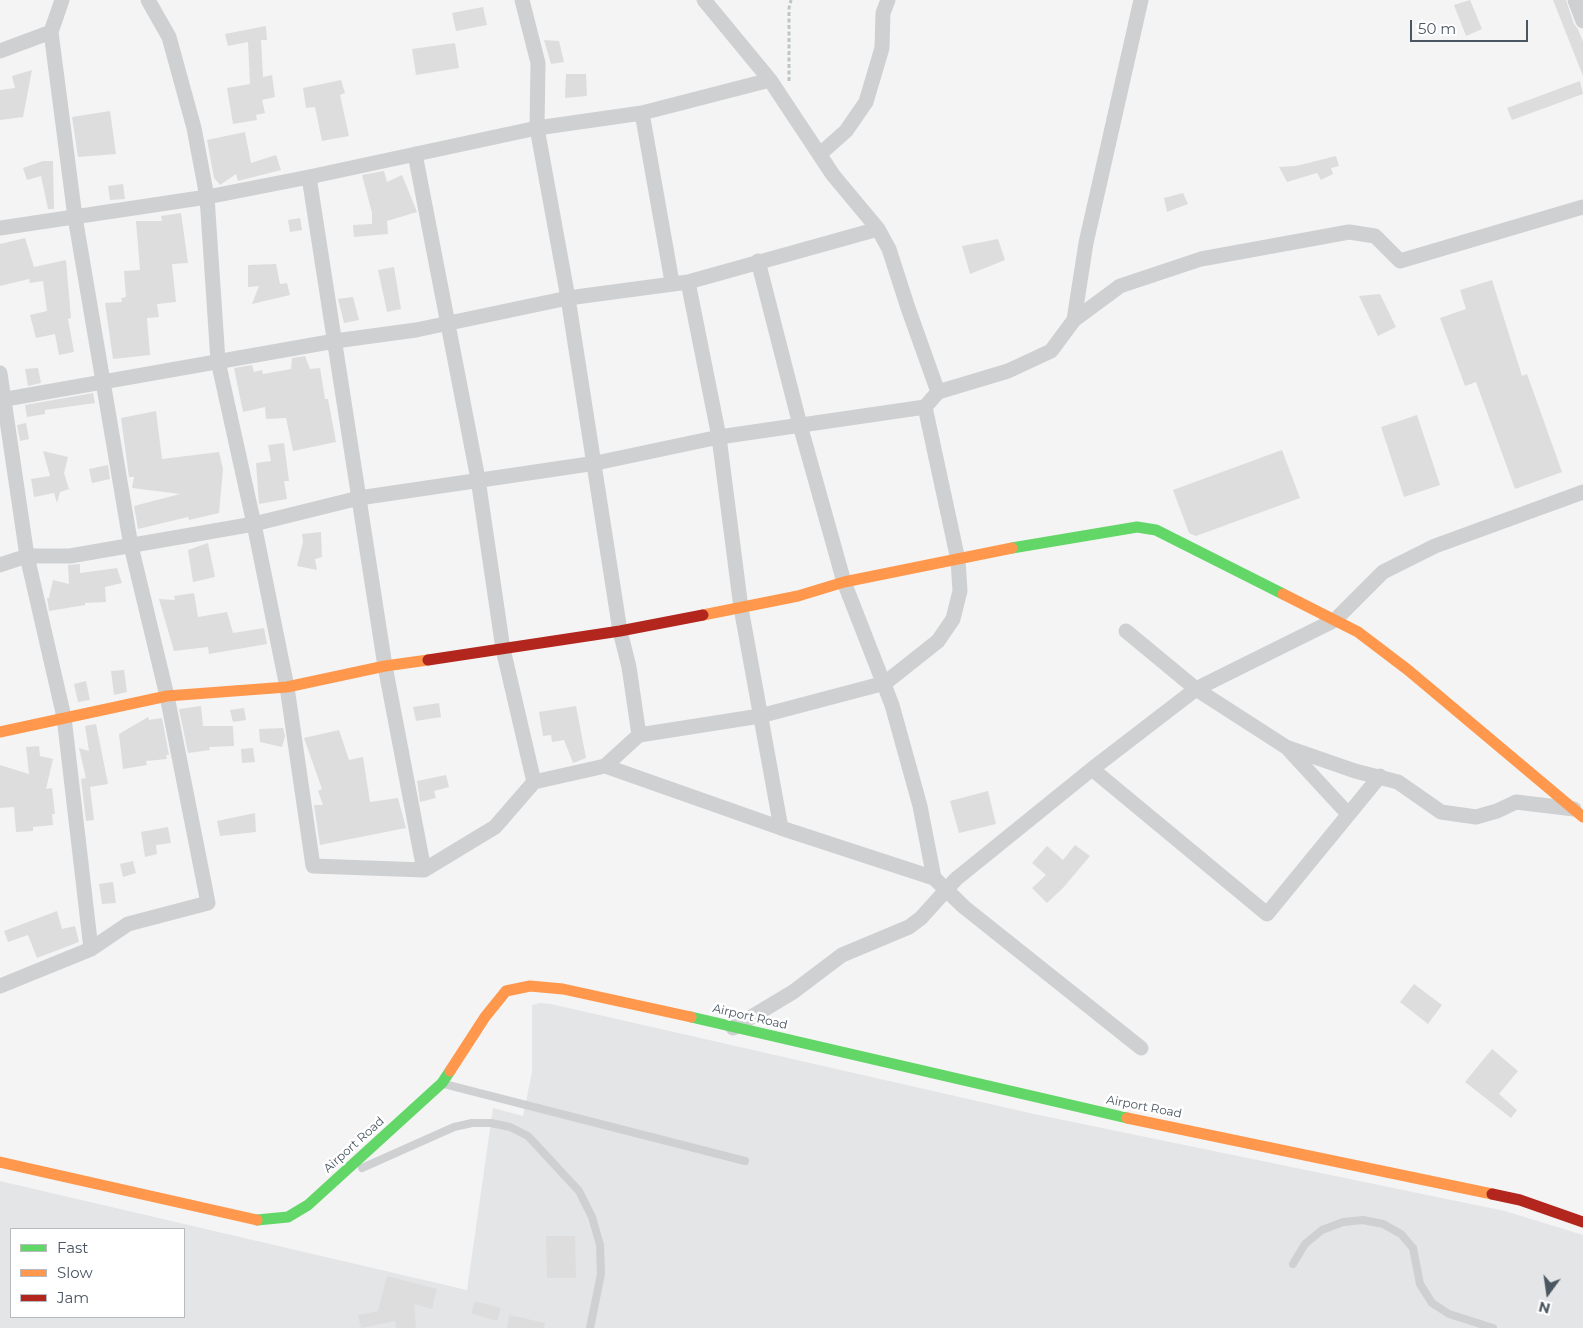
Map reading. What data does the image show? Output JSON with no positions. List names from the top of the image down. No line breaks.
{"streets":{"street":["Airport Road"]},"legend":["Fast","Slow","Jam"],"scale_bar":"50 m","north":"bottom"}
